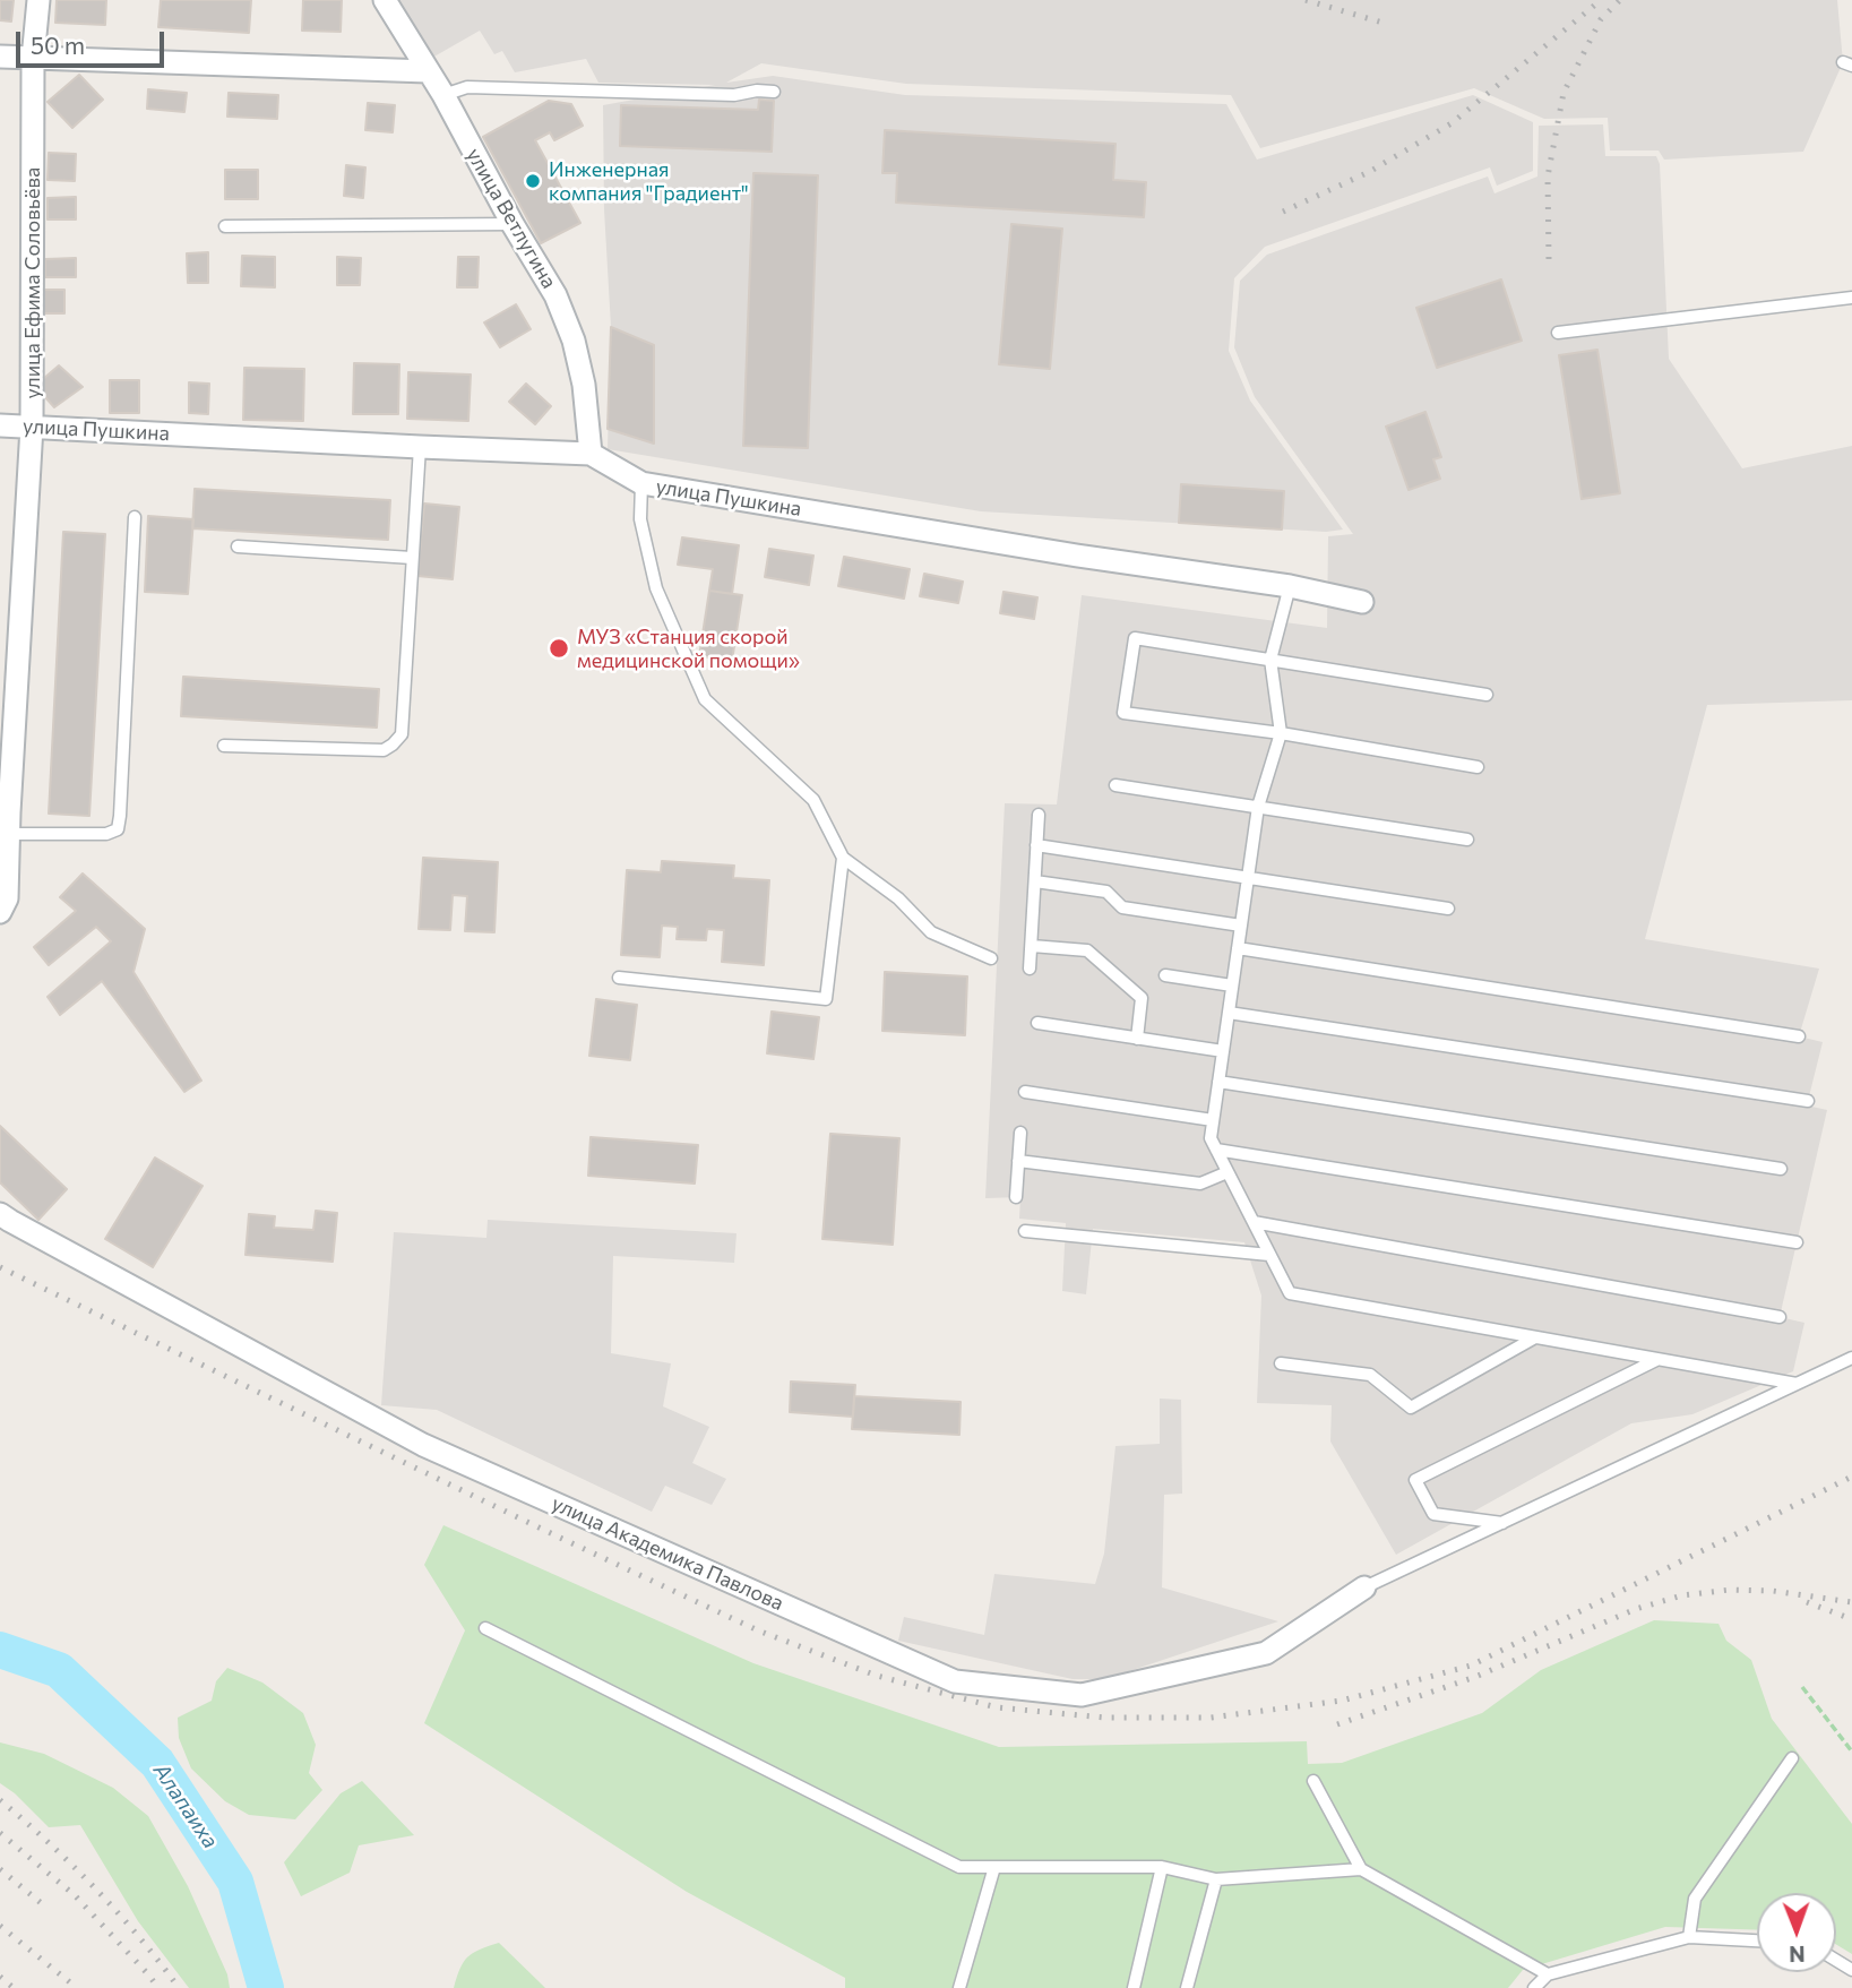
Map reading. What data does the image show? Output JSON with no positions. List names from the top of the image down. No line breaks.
{"streets":{"street":["улица Ветлугина","улица Ефима Соловьёва","улица Пушкина","улица Академика Павлова"]},"crossings":[["улица Ветлугина","улица Пушкина"],["улица Ефима Соловьёва","улица Пушкина"]],"water":["Алапаиха"],"places":["Инженерная компания \"Градиент\"","МУЗ «Станция скорой медицинской помощи»"],"scale_bar":"50 m","north":"bottom"}
